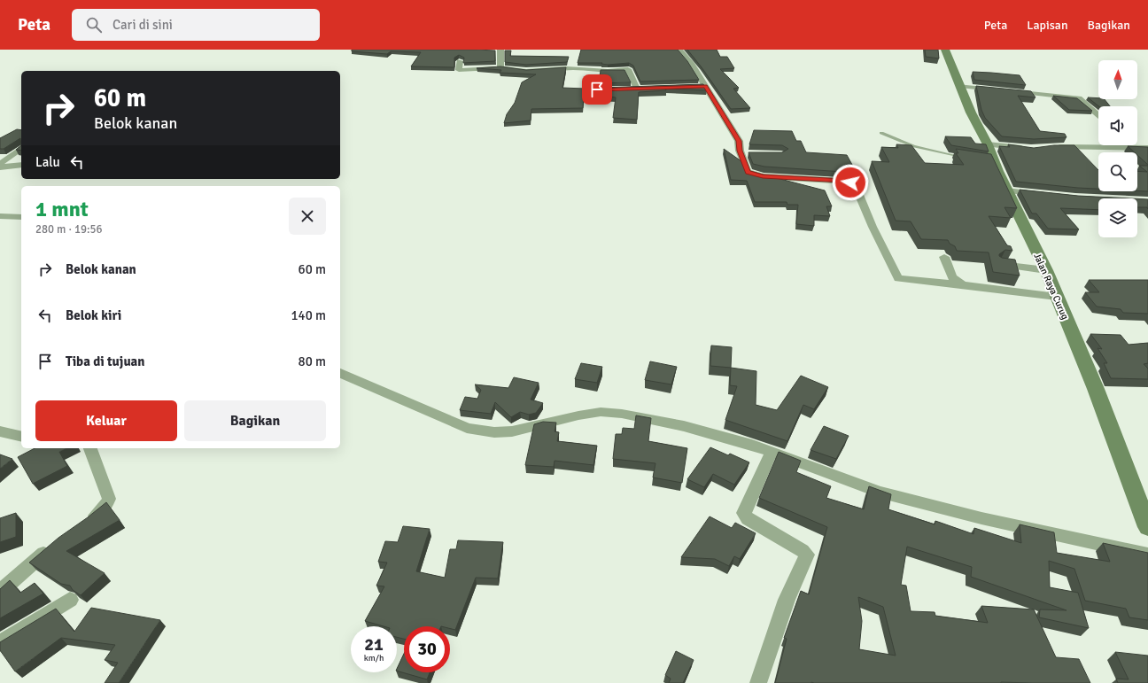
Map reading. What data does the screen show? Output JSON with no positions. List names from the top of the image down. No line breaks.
{"streets":{"street":["Jalan Raya Curug"]},"north":"top","page":{"header":"Peta","search":"Cari di sini","nav":["Peta","Lapisan","Bagikan"],"turn":["60 m","Belok kanan"],"then":"Lalu","heading":["1 mnt","280 m · 19:56"],"list":[{"name":"Belok kanan","value":"60 m"},{"name":"Belok kiri","value":"140 m"},{"name":"Tiba di tujuan","value":"80 m"}],"buttons":["Keluar","Bagikan"],"speed":"21 km/h","limit":"30"}}
